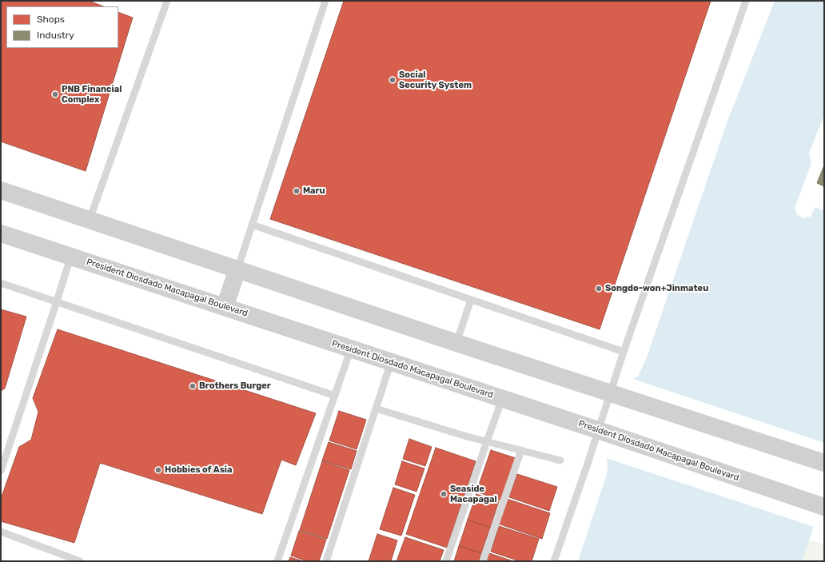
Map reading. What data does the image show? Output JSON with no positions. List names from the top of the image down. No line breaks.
{"streets":{"main road":["President Diosdado Macapagal Boulevard"]},"places":["Social Security System","PNB Financial Complex","Maru","Songdo-won+Jinmateu","Brothers Burger","Hobbies of Asia","Seaside Macapagal"],"legend":["Shops","Industry"]}
